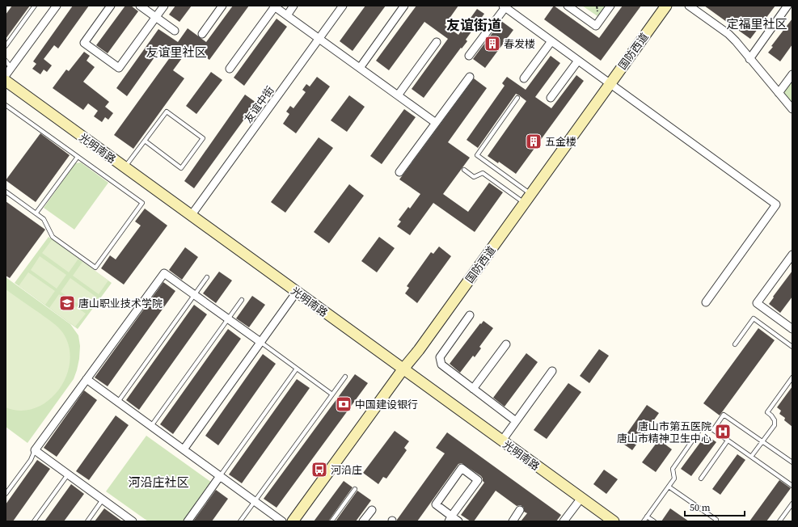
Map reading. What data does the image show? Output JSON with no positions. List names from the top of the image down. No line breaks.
{"streets":{"main road":["国防西道","光明南路"],"street":["友谊中街"]},"crossings":[["国防西道","光明南路"],["友谊中街","光明南路"]],"districts":["定福里社区","友谊街道","友谊里社区","河沿庄社区"],"places":{"building":["春发楼","五金楼"],"school or university":["唐山职业技术学院"],"bank":["中国建设银行"],"hospital":["唐山市第五医院 唐山市精神卫生中心"],"bus stop":["河沿庄"]},"scale_bar":"50 m"}
